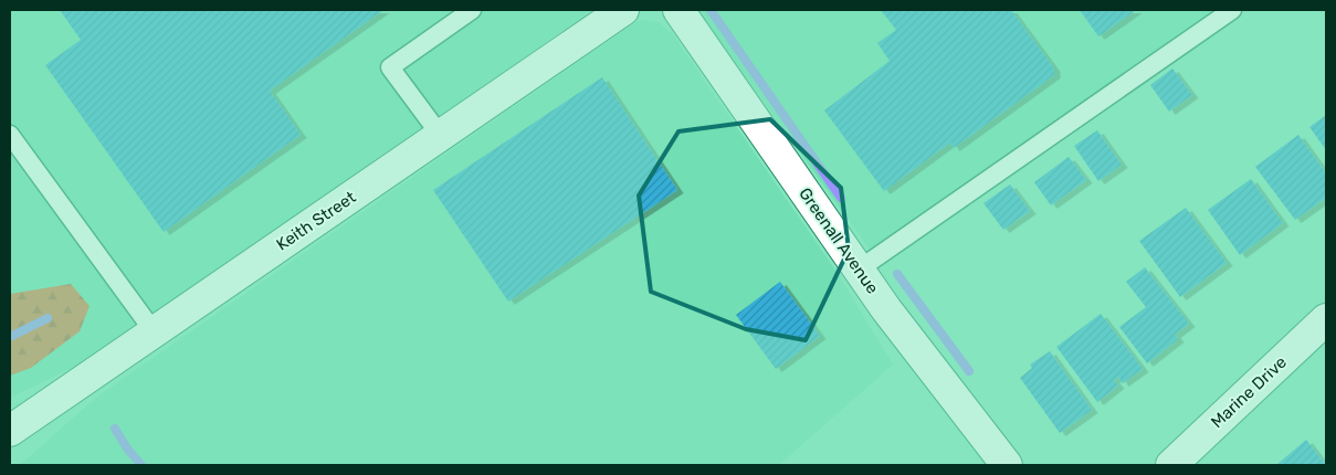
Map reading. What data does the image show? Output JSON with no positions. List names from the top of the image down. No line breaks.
{"streets":{"street":["Keith Street","Greenall Avenue","Marine Drive"]}}
